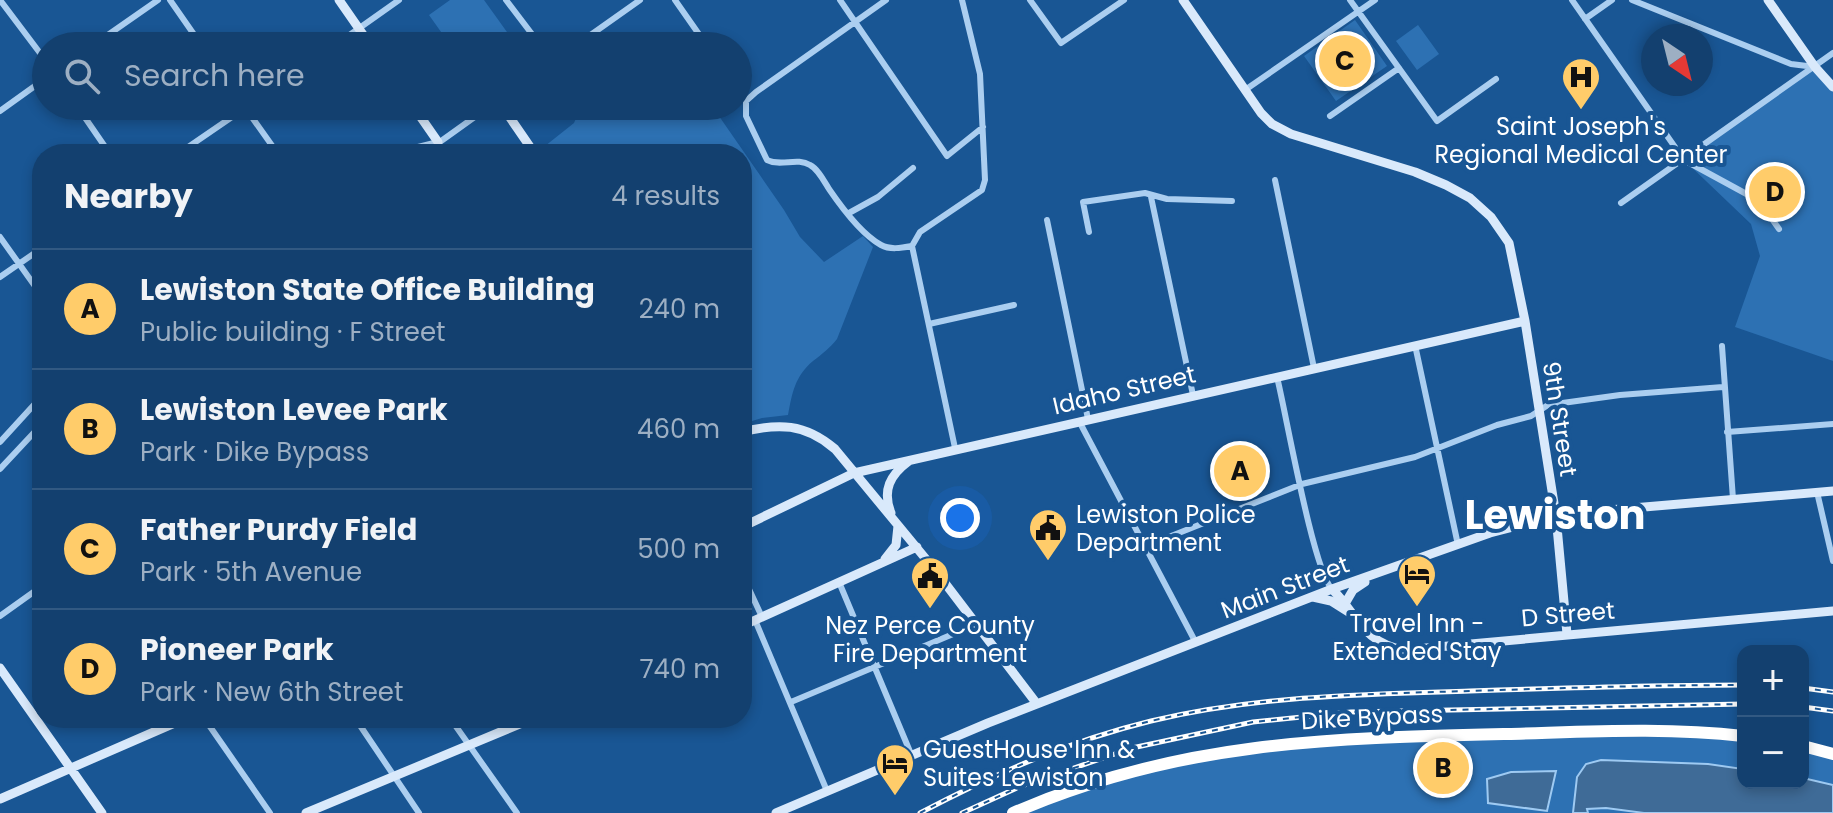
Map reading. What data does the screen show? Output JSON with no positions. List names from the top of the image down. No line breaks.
{"streets":{"highway":["Dike Bypass"],"main road":["Idaho Street","9th Street","Main Street","D Street"]},"crossings":[["Idaho Street","9th Street"],["9th Street","Main Street"],["9th Street","D Street"],["Main Street","D Street"]],"districts":["Lewiston"],"places":{"hospital":["Saint Joseph's Regional Medical Center"],"public building":["Lewiston Police Department","Nez Perce County Fire Department"],"hotel":["Travel Inn - Extended Stay","GuestHouse Inn & Suites Lewiston"]},"north":"bottom right","page":{"pins":["C","D","A","B"],"search":"Search here","heading":["Nearby","4 results"],"list":[{"mark":"A","name":"Lewiston State Office Building","note":"Public building · F Street","value":"240 m"},{"mark":"B","name":"Lewiston Levee Park","note":"Park · Dike Bypass","value":"460 m"},{"mark":"C","name":"Father Purdy Field","note":"Park · 5th Avenue","value":"500 m"},{"mark":"D","name":"Pioneer Park","note":"Park · New 6th Street","value":"740 m"}],"map_buttons":["+","−"]}}
